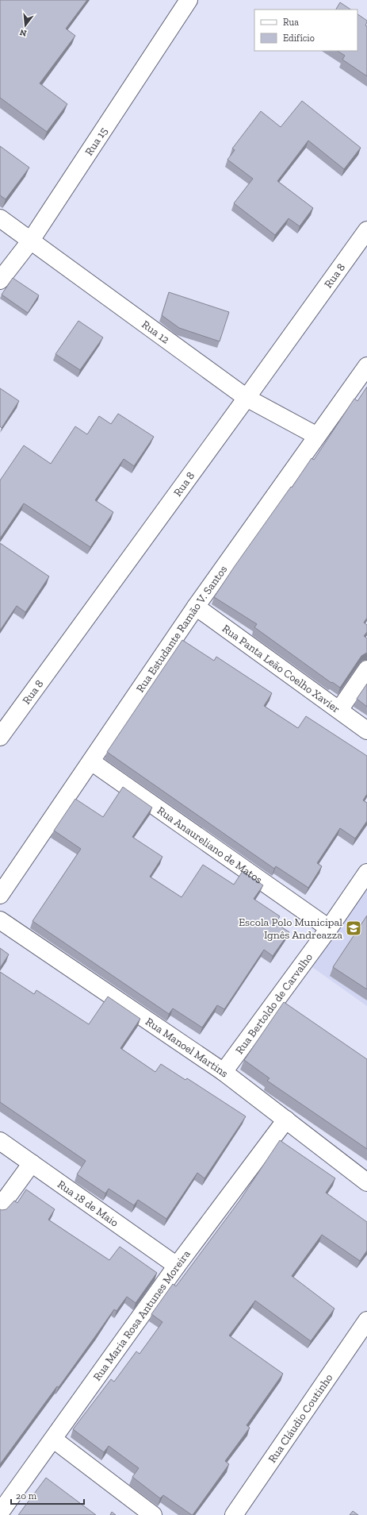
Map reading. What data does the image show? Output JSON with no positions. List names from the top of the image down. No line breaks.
{"streets":{"street":["Rua 15","Rua 8","Rua 12","Rua Estudante Ramão V. Santos","Rua Panta Leão Coelho Xavier","Rua Anaureliano de Matos","Rua Bertoldo de Carvalho","Rua Manoel Martins","Rua 18 de Maio","Rua Maria Rosa Antunes Moreira","Rua Cláudio Coutinho"]},"crossings":[["Rua 15","Rua 12"],["Rua 8","Rua 12"],["Rua 12","Rua Estudante Ramão V. Santos"],["Rua Estudante Ramão V. Santos","Rua Panta Leão Coelho Xavier"],["Rua Estudante Ramão V. Santos","Rua Anaureliano de Matos"],["Rua Anaureliano de Matos","Rua Bertoldo de Carvalho"],["Rua Bertoldo de Carvalho","Rua Manoel Martins"],["Rua Manoel Martins","Rua Maria Rosa Antunes Moreira"],["Rua 18 de Maio","Rua Maria Rosa Antunes Moreira"]],"places":{"school or university":["Escola Polo Municipal Ignês Andreazza"]},"legend":["Rua","Edifício"],"scale_bar":"20 m","north":"bottom"}
